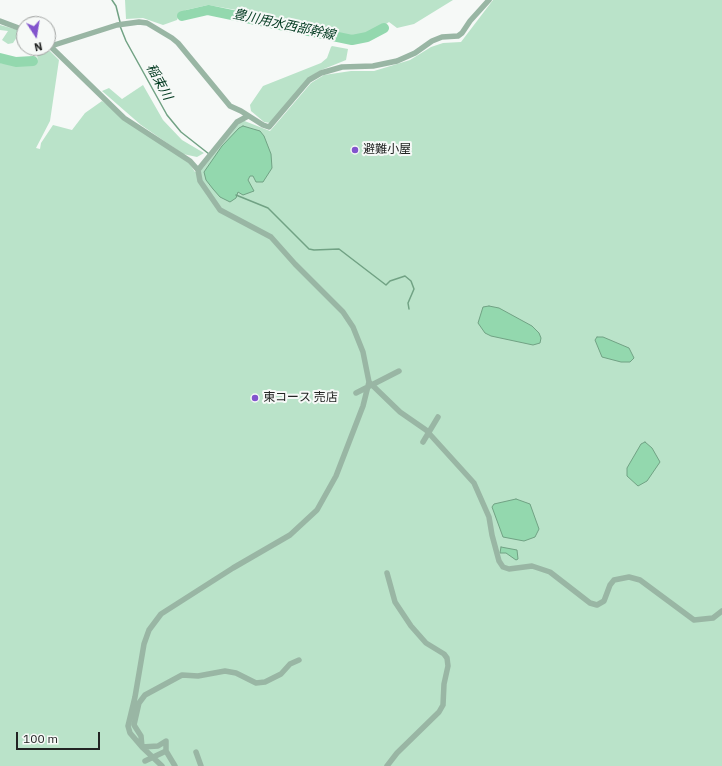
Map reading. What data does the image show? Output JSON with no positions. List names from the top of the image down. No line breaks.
{"water":["豊川用水西部幹線","稲束川"],"places":["避難小屋","東コース 売店"],"scale_bar":"100 m","north":"bottom"}
